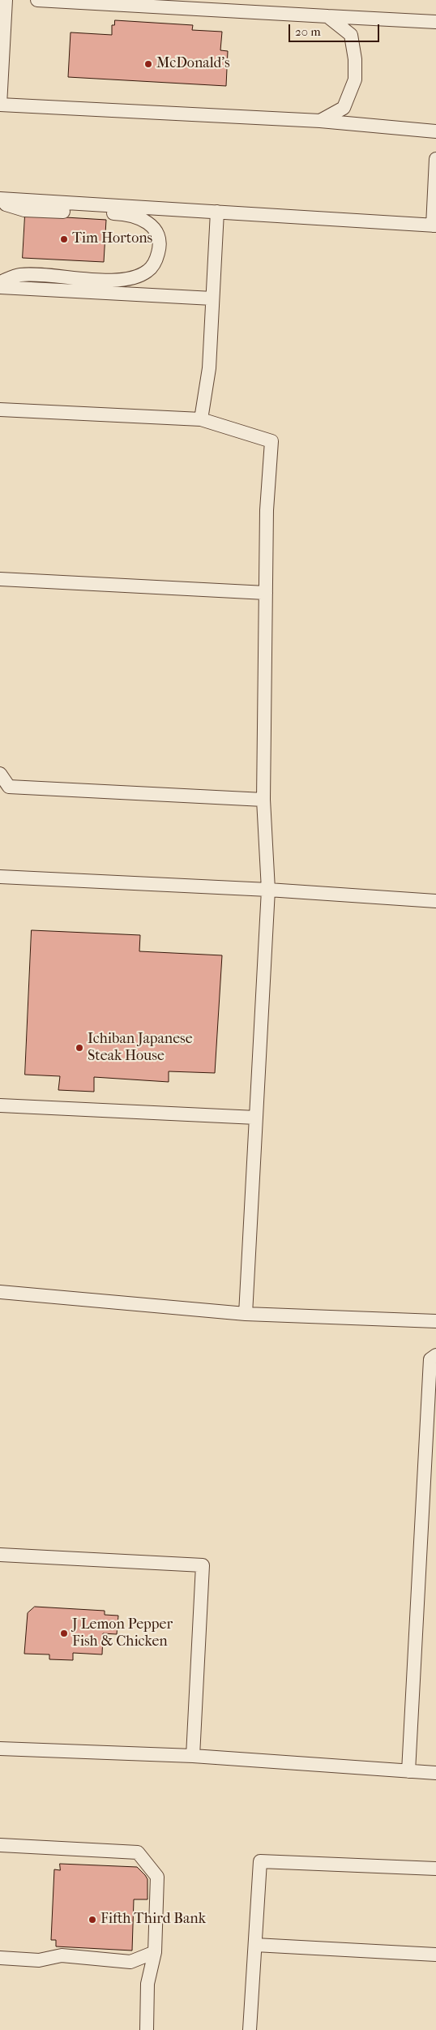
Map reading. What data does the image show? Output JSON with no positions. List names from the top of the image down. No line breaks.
{"places":["McDonald's","Tim Hortons","Ichiban Japanese Steak House","J Lemon Pepper Fish & Chicken","Fifth Third Bank"],"scale_bar":"20 m"}
